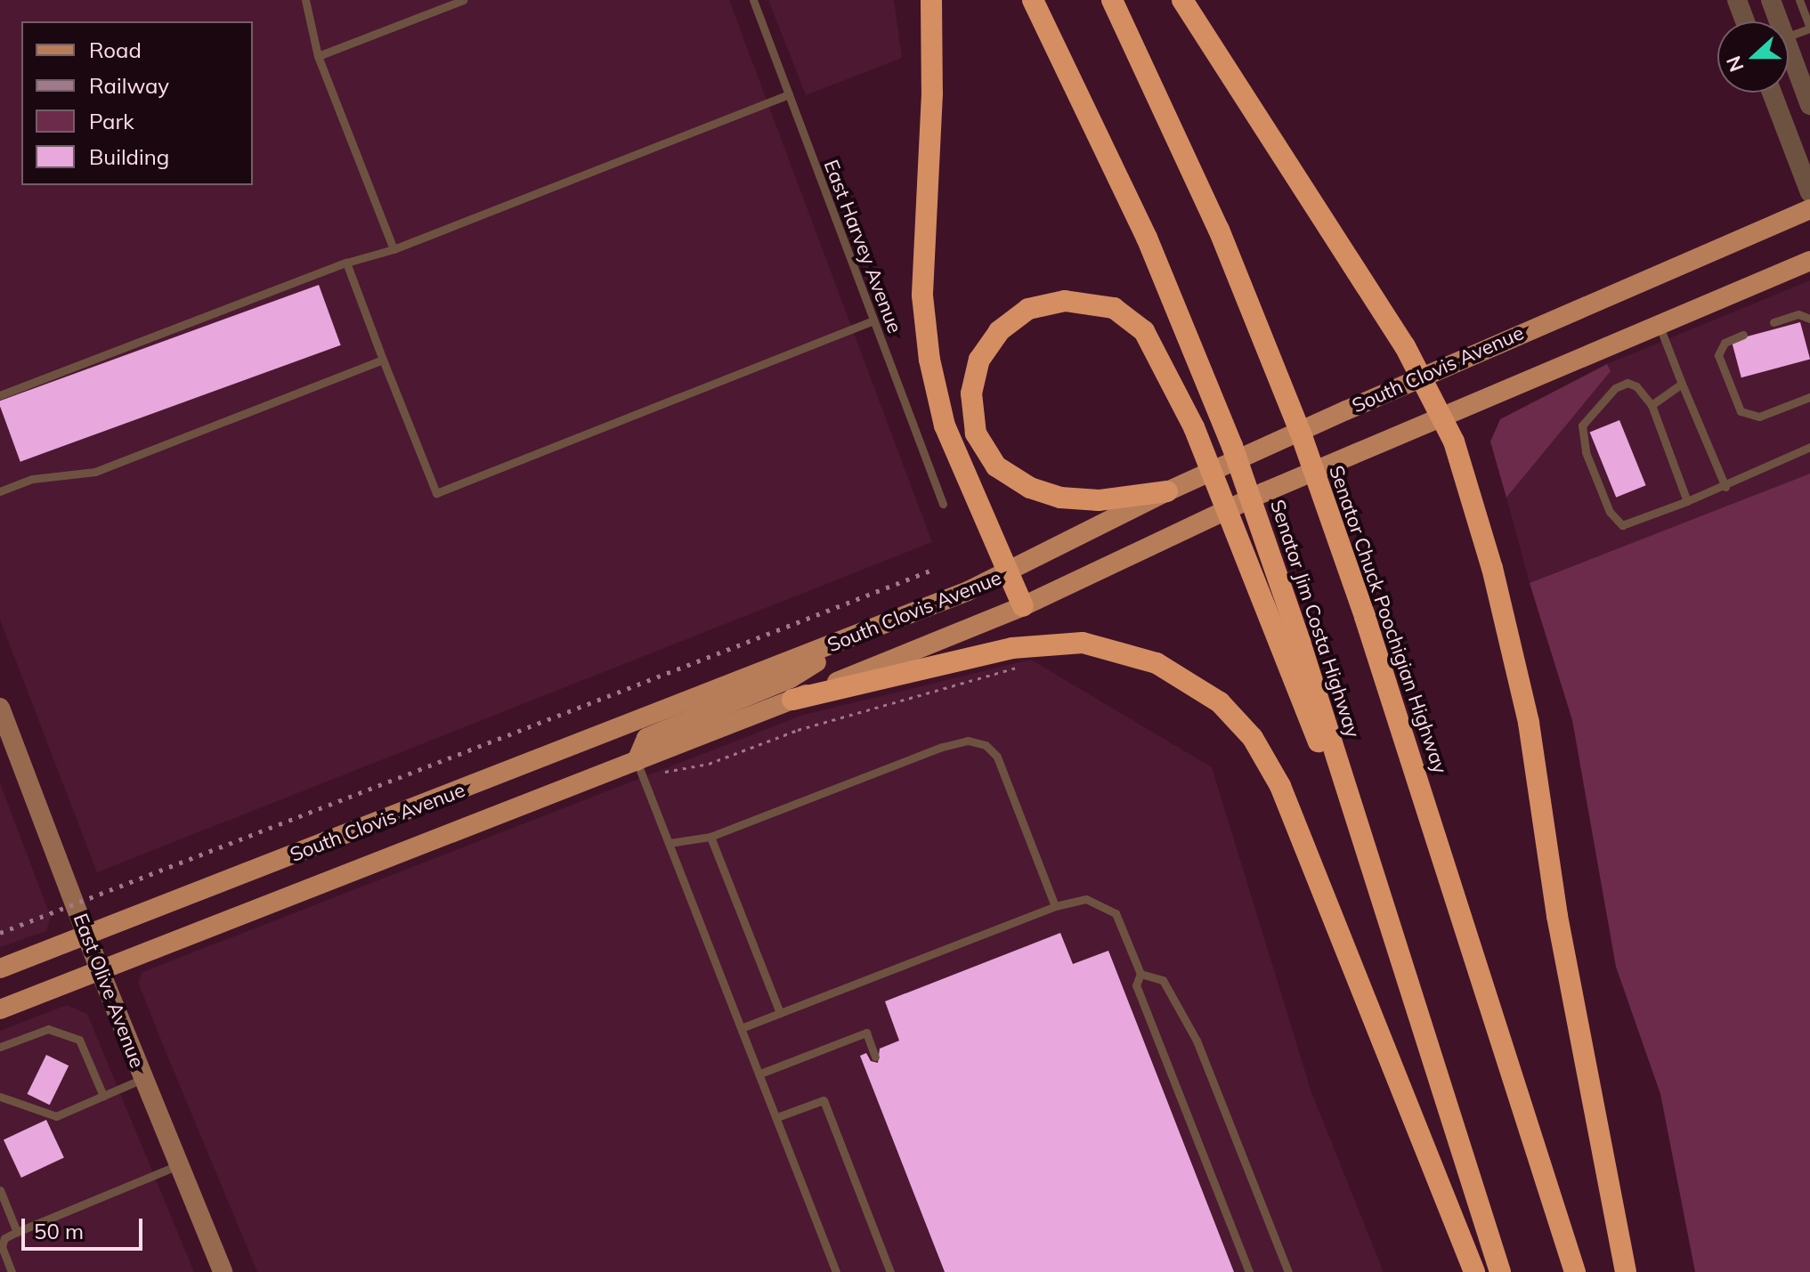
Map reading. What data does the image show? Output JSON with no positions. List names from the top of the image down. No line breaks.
{"streets":{"highway":["Senator Jim Costa Highway","Senator Chuck Poochigian Highway"],"main road":["South Clovis Avenue","East Olive Avenue"],"lane":["East Harvey Avenue"]},"crossings":[["South Clovis Avenue","East Olive Avenue"]],"legend":["Road","Railway","Park","Building"],"scale_bar":"50 m","north":"left"}
